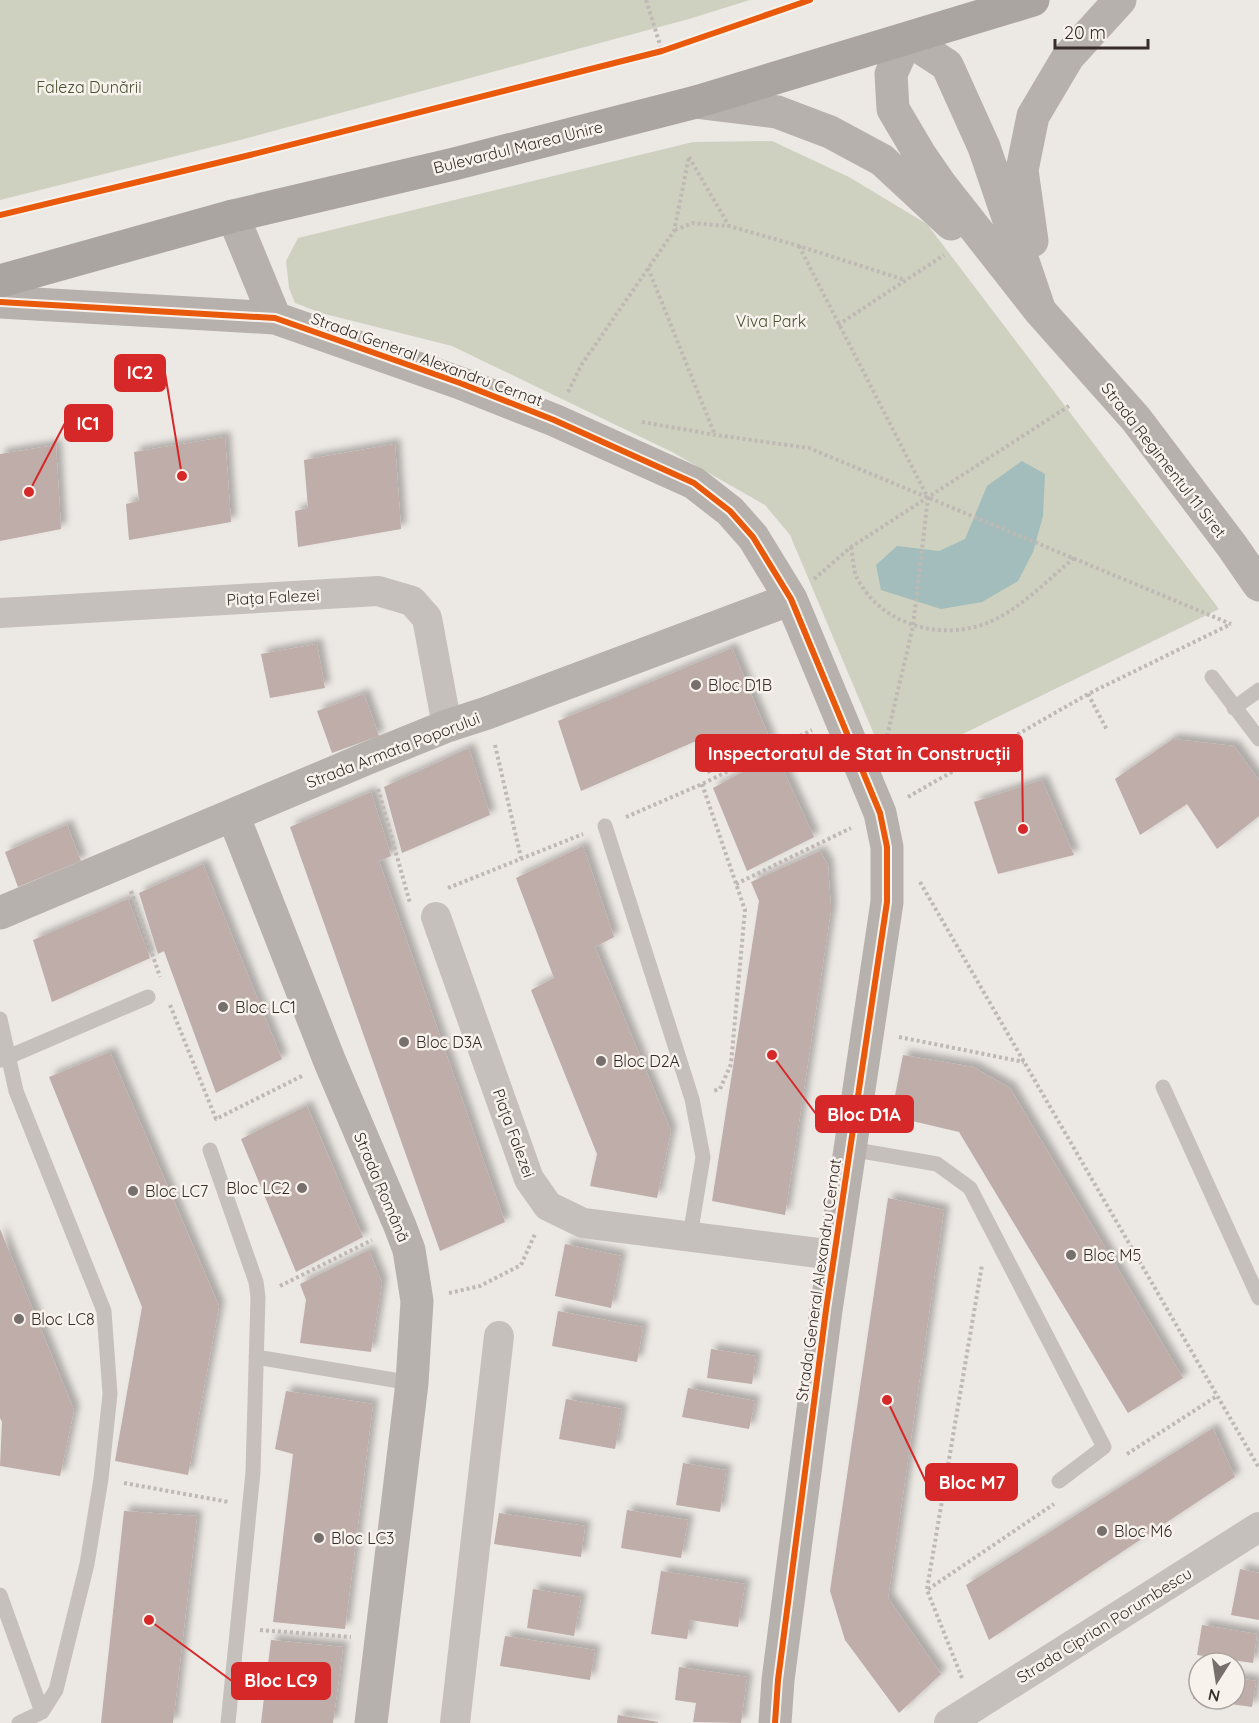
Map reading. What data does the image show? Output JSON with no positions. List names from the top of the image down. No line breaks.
{"streets":{"main road":["Bulevardul Marea Unire"],"street":["Strada General Alexandru Cernat","Strada Regimentul 11 Siret","Piața Falezei","Strada Armata Poporului","Strada Română","Strada Ciprian Porumbescu"]},"crossings":[["Strada General Alexandru Cernat","Piața Falezei"],["Strada General Alexandru Cernat","Strada Armata Poporului"],["Piața Falezei","Strada Armata Poporului"],["Strada Armata Poporului","Strada Română"]],"parks":["Faleza Dunării","Viva Park"],"places":["IC2","IC1","Bloc D1B","Inspectoratul de Stat în Construcții","Bloc LC1","Bloc D3A","Bloc D1A","Bloc D2A","Bloc LC2","Bloc LC7","Bloc M5","Bloc LC8","Bloc M7","Bloc M6","Bloc LC3","Bloc LC9"],"scale_bar":"20 m","north":"bottom"}
